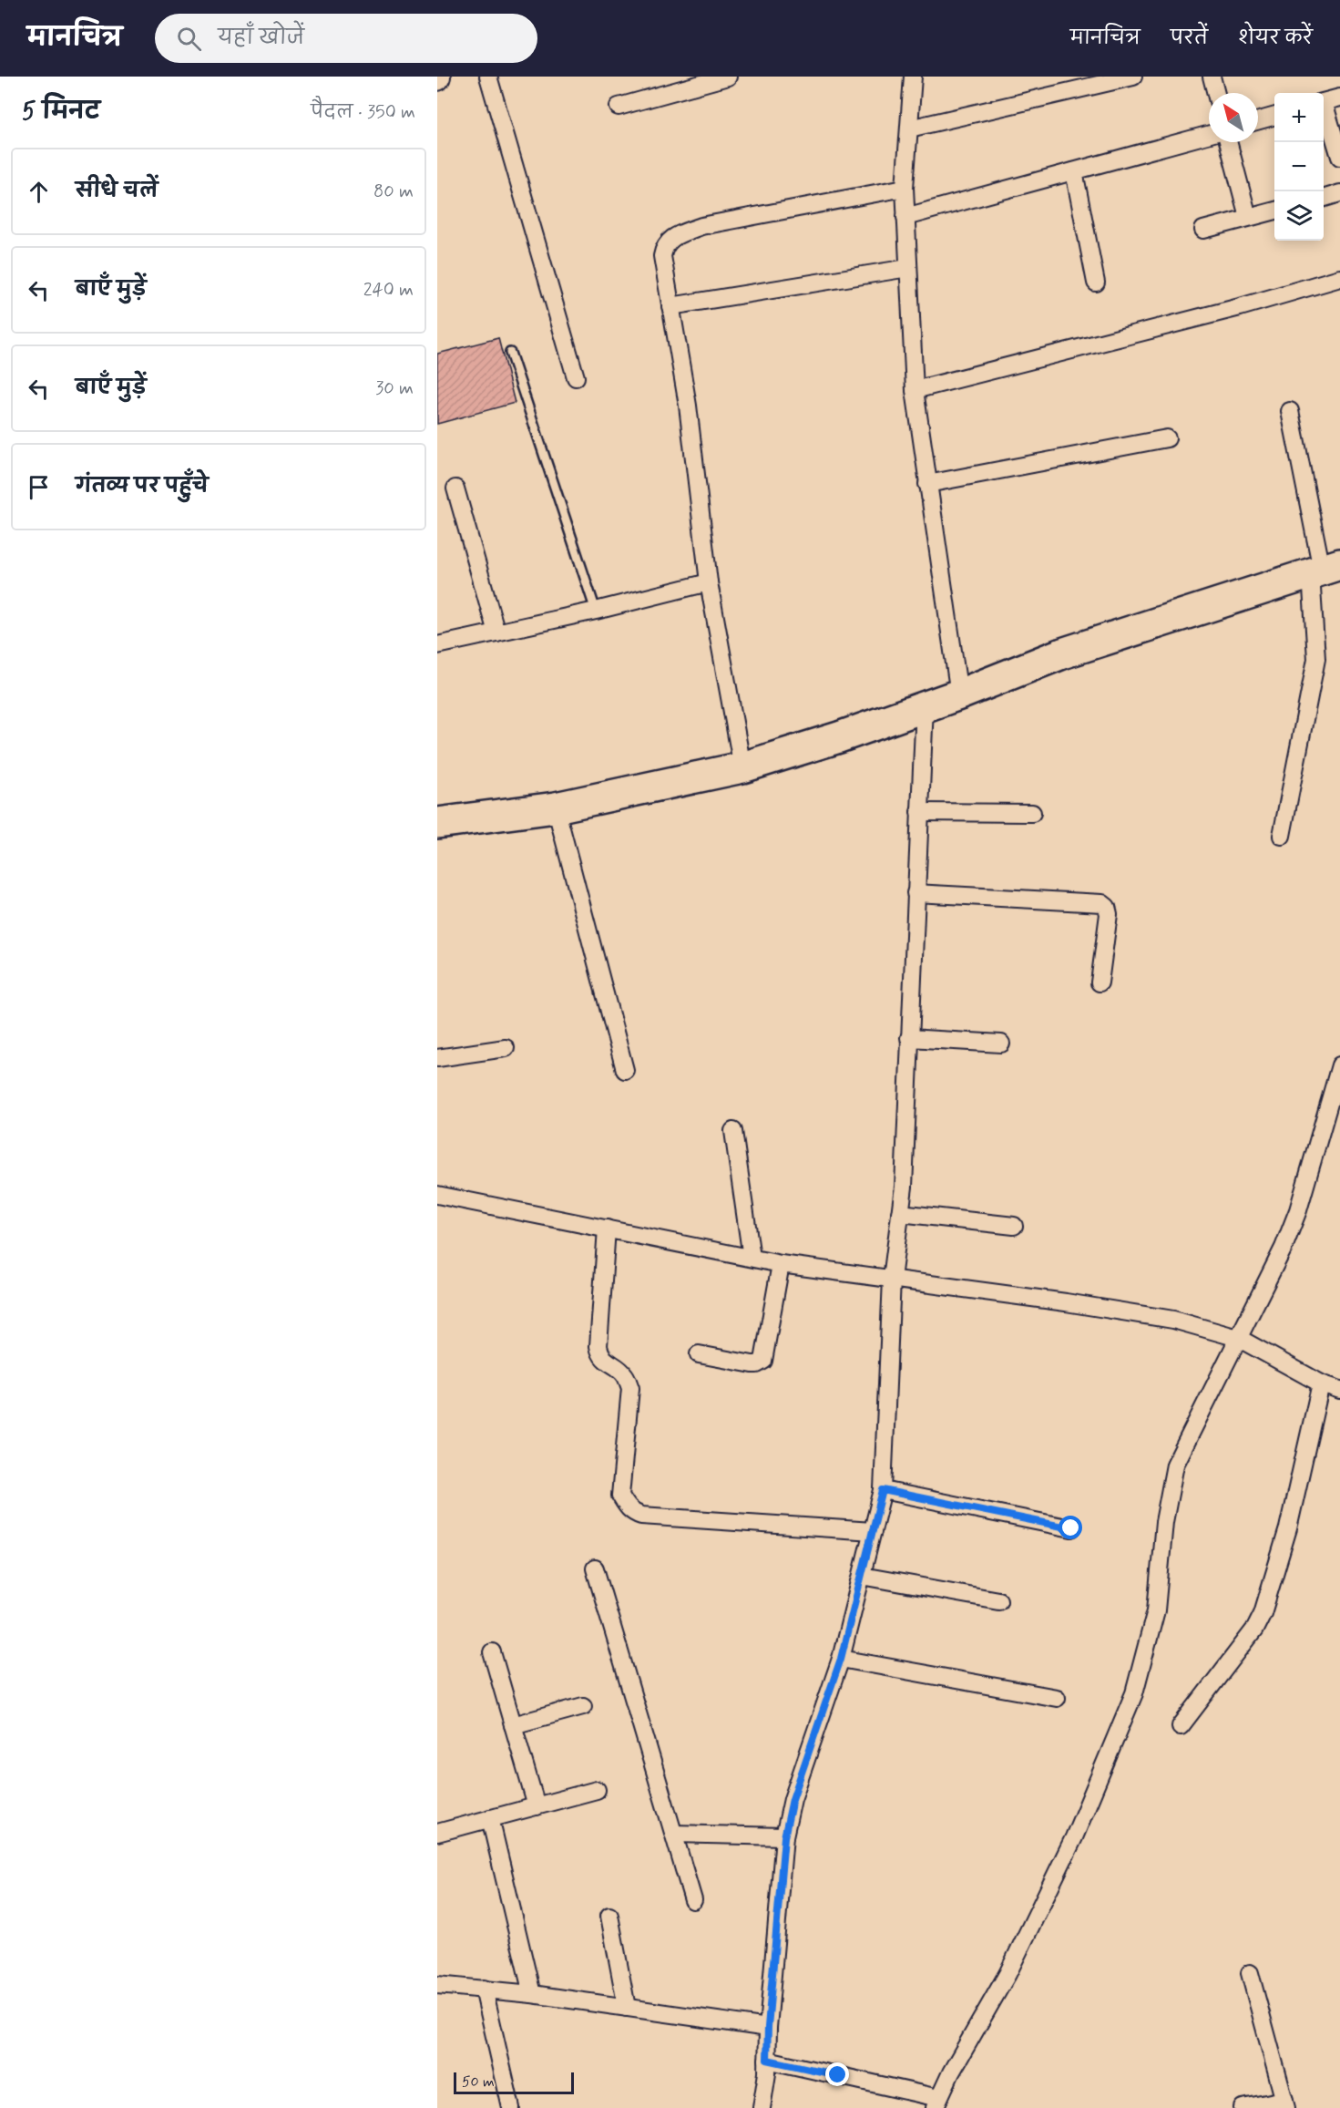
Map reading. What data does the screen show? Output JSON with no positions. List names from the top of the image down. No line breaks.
{"scale_bar":"50 m","north":"top left","page":{"header":"मानचित्र","search":"यहाँ खोजें","nav":["मानचित्र","परतें","शेयर करें"],"heading":["5 मिनट","पैदल · 350 m"],"map_buttons":["+","−"],"list":[["सीधे चलें","80 m"],["बाएँ मुड़ें","240 m"],["बाएँ मुड़ें","30 m"],"गंतव्य पर पहुँचे"],"scale":"50 m"}}
